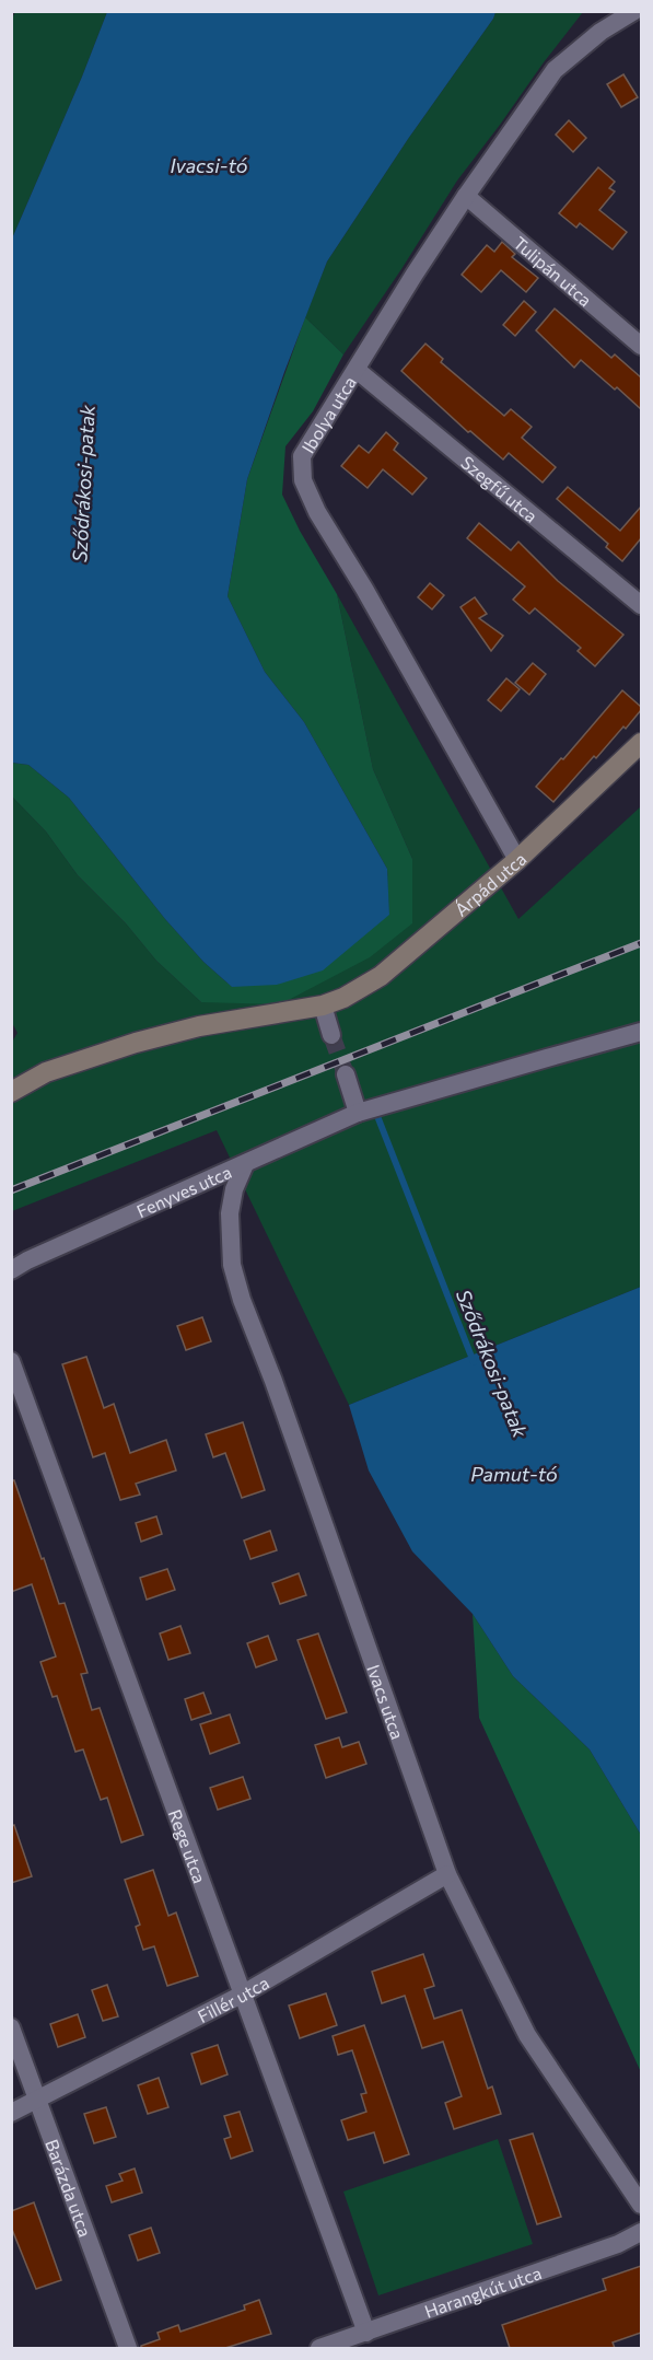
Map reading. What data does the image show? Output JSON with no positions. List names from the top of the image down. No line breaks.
{"streets":{"street":["Tulipán utca","Ibolya utca","Szegfű utca","Árpád utca","Fenyves utca","Ivacs utca","Rege utca","Fillér utca","Barázda utca","Harangkút utca"]},"crossings":[["Tulipán utca","Ibolya utca"],["Ibolya utca","Szegfű utca"],["Ibolya utca","Árpád utca"],["Fenyves utca","Ivacs utca"],["Ivacs utca","Fillér utca"],["Rege utca","Fillér utca"],["Rege utca","Harangkút utca"],["Fillér utca","Barázda utca"]],"water":["Ivacsi-tó","Sződrákosi-patak","Pamut-tó"]}
